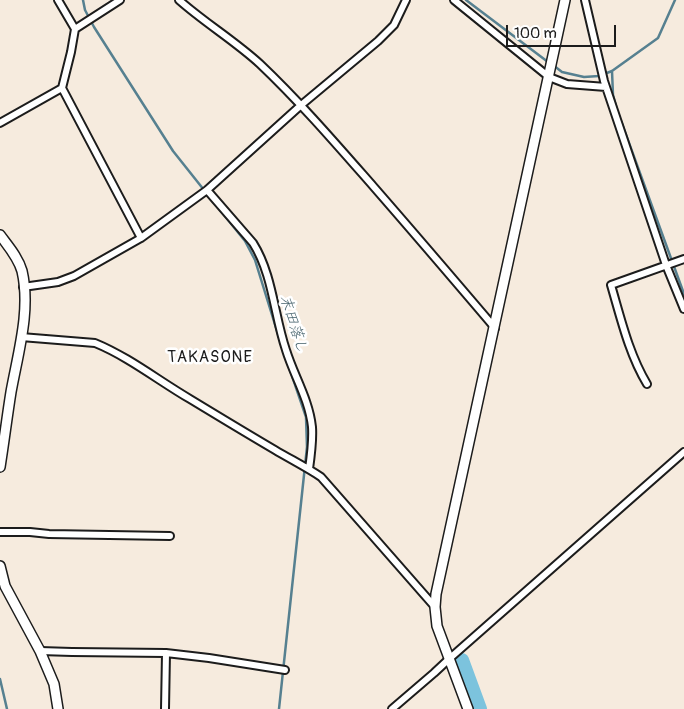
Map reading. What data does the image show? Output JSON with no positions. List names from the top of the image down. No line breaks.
{"districts":["TAKASONE"],"water":["末田落し"],"scale_bar":"100 m"}
